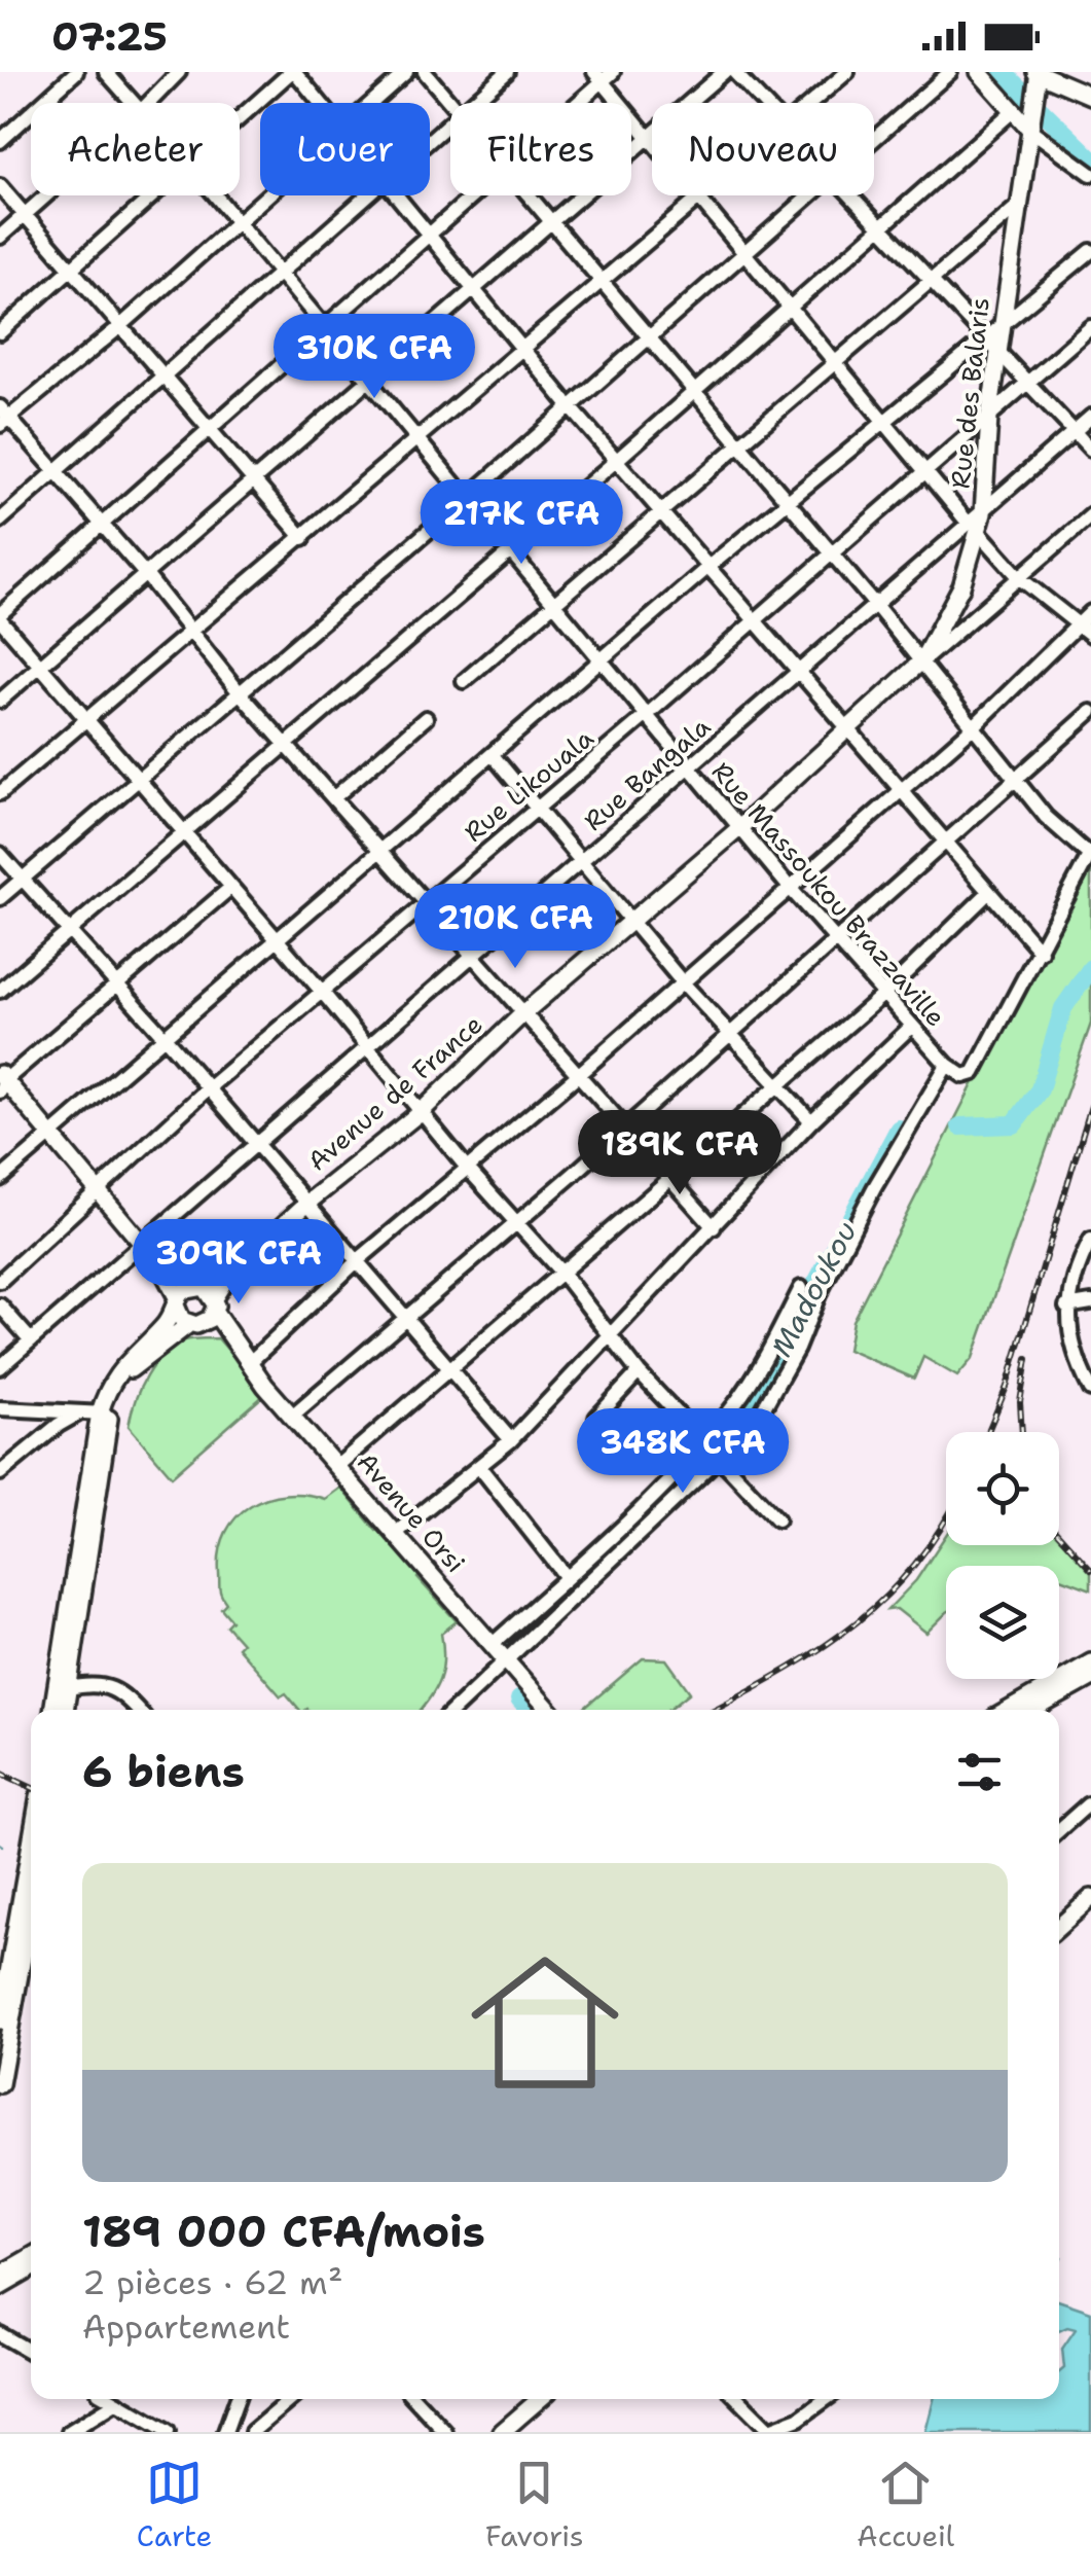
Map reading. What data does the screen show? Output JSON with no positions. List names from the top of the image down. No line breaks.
{"streets":{"main road":["Rue des Balaris","Avenue de France","Avenue Orsi"],"street":["Rue Bangala","Rue Likouala","Rue Massoukou Brazzaville"]},"crossings":[["Rue des Balaris","Rue Bangala"],["Rue des Balaris","Rue Likouala"],["Rue des Balaris","Avenue de France"],["Rue Bangala","Rue Massoukou Brazzaville"],["Rue Likouala","Rue Massoukou Brazzaville"],["Rue Massoukou Brazzaville","Avenue de France"],["Avenue de France","Avenue Orsi"]],"water":["Madoukou"],"page":{"status":"07:25","chip":["Acheter","Louer","Filtres","Nouveau"],"price":["310K CFA","217K CFA","210K CFA","189K CFA","309K CFA","348K CFA"],"heading":"6 biens","list":[{"name":"189 000 CFA/mois","note":"2 pièces · 62 m² · Appartement"}],"tabs":["Carte","Favoris","Accueil"]}}
